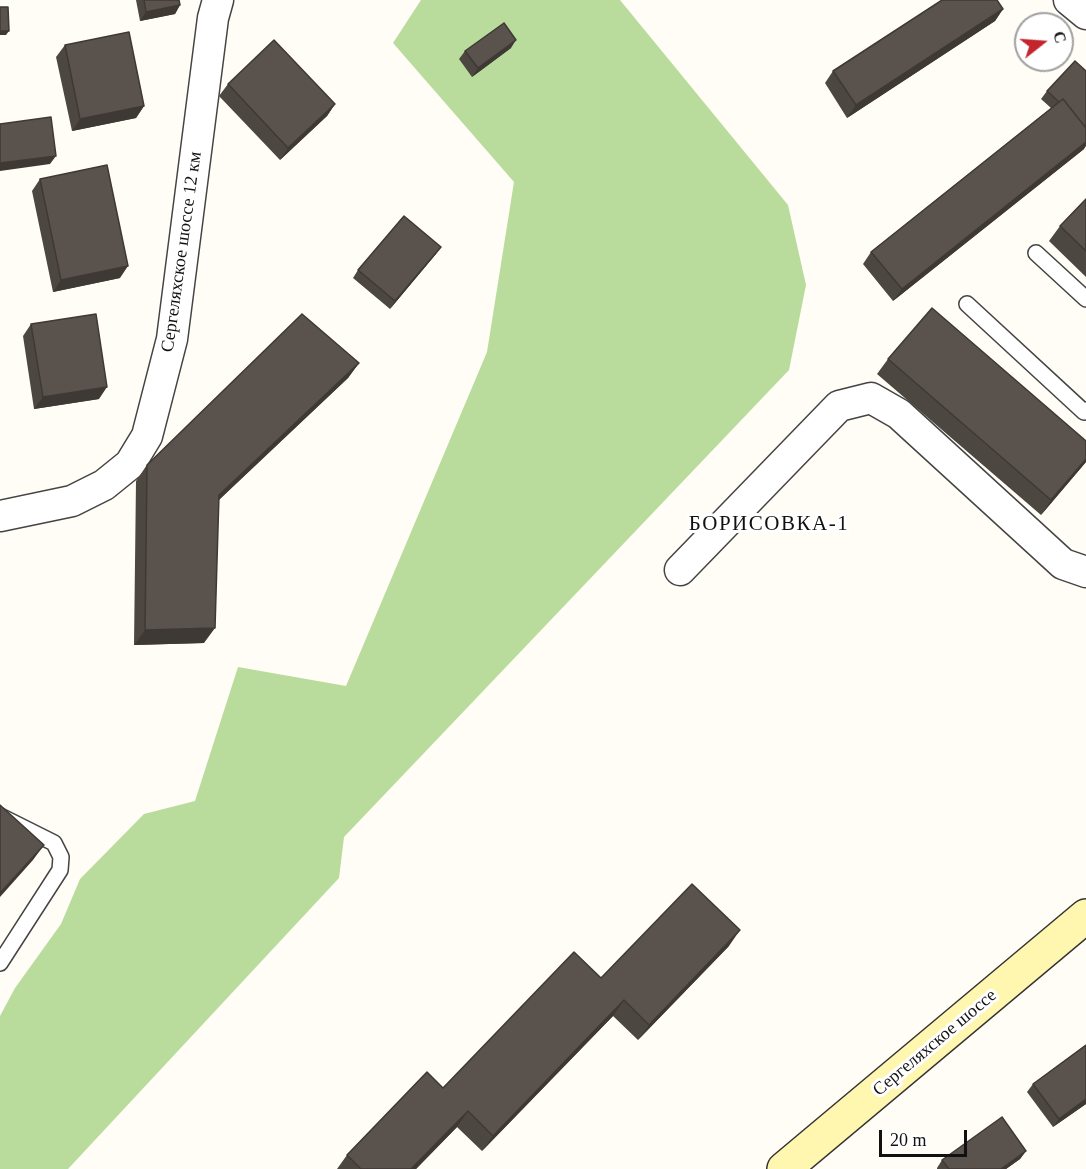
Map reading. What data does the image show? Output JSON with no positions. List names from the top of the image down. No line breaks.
{"streets":{"main road":["Сергеляхское шоссе"],"street":["Сергеляхское шоссе 12 км"]},"districts":["БОРИСОВКА-1"],"scale_bar":"20 m","north":"right"}
